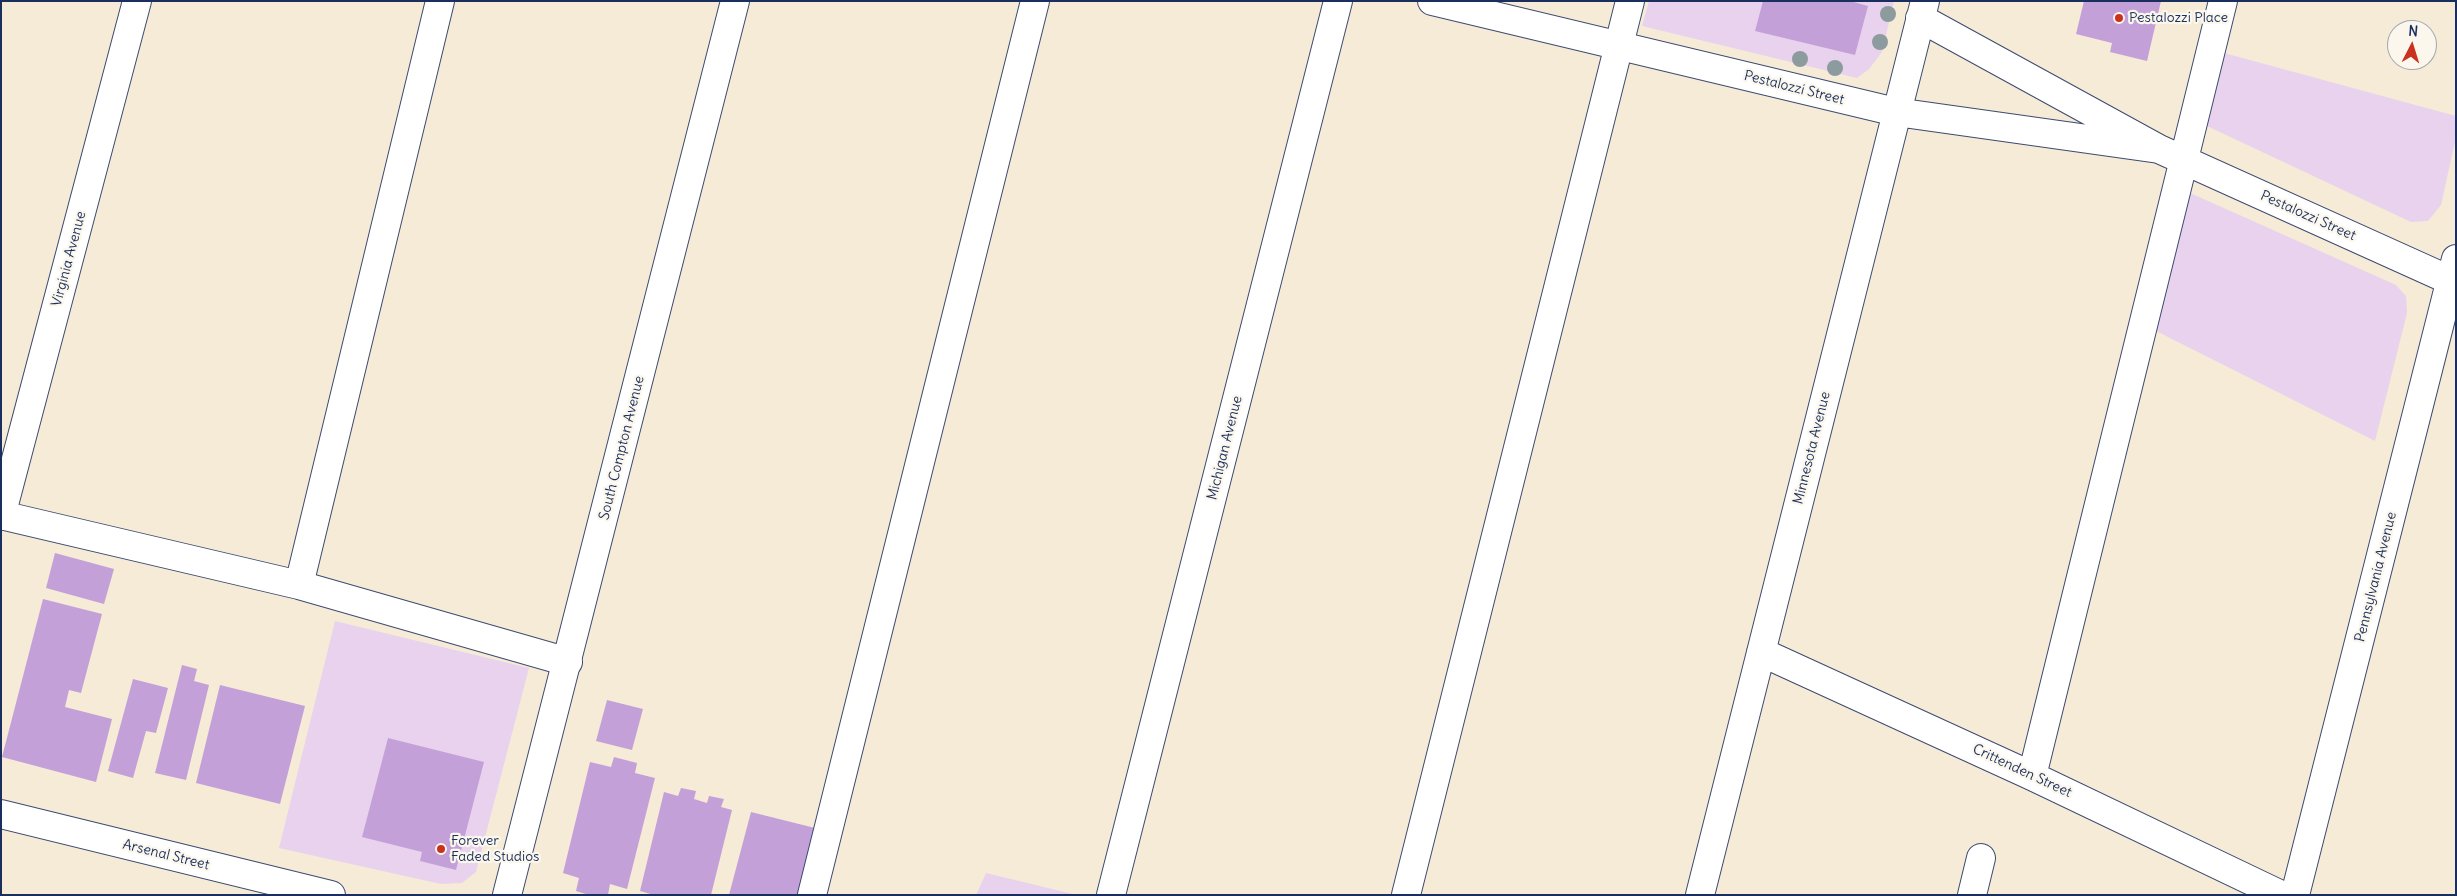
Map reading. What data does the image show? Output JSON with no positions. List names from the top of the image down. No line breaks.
{"streets":{"street":["Pestalozzi Street","Virginia Avenue","South Compton Avenue","Michigan Avenue","Minnesota Avenue","Pennsylvania Avenue","Crittenden Street","Arsenal Street"]},"crossings":[["Pestalozzi Street","Minnesota Avenue"],["Pestalozzi Street","Pennsylvania Avenue"],["Minnesota Avenue","Crittenden Street"]],"places":["Pestalozzi Place","Forever Faded Studios"],"north":"top"}
